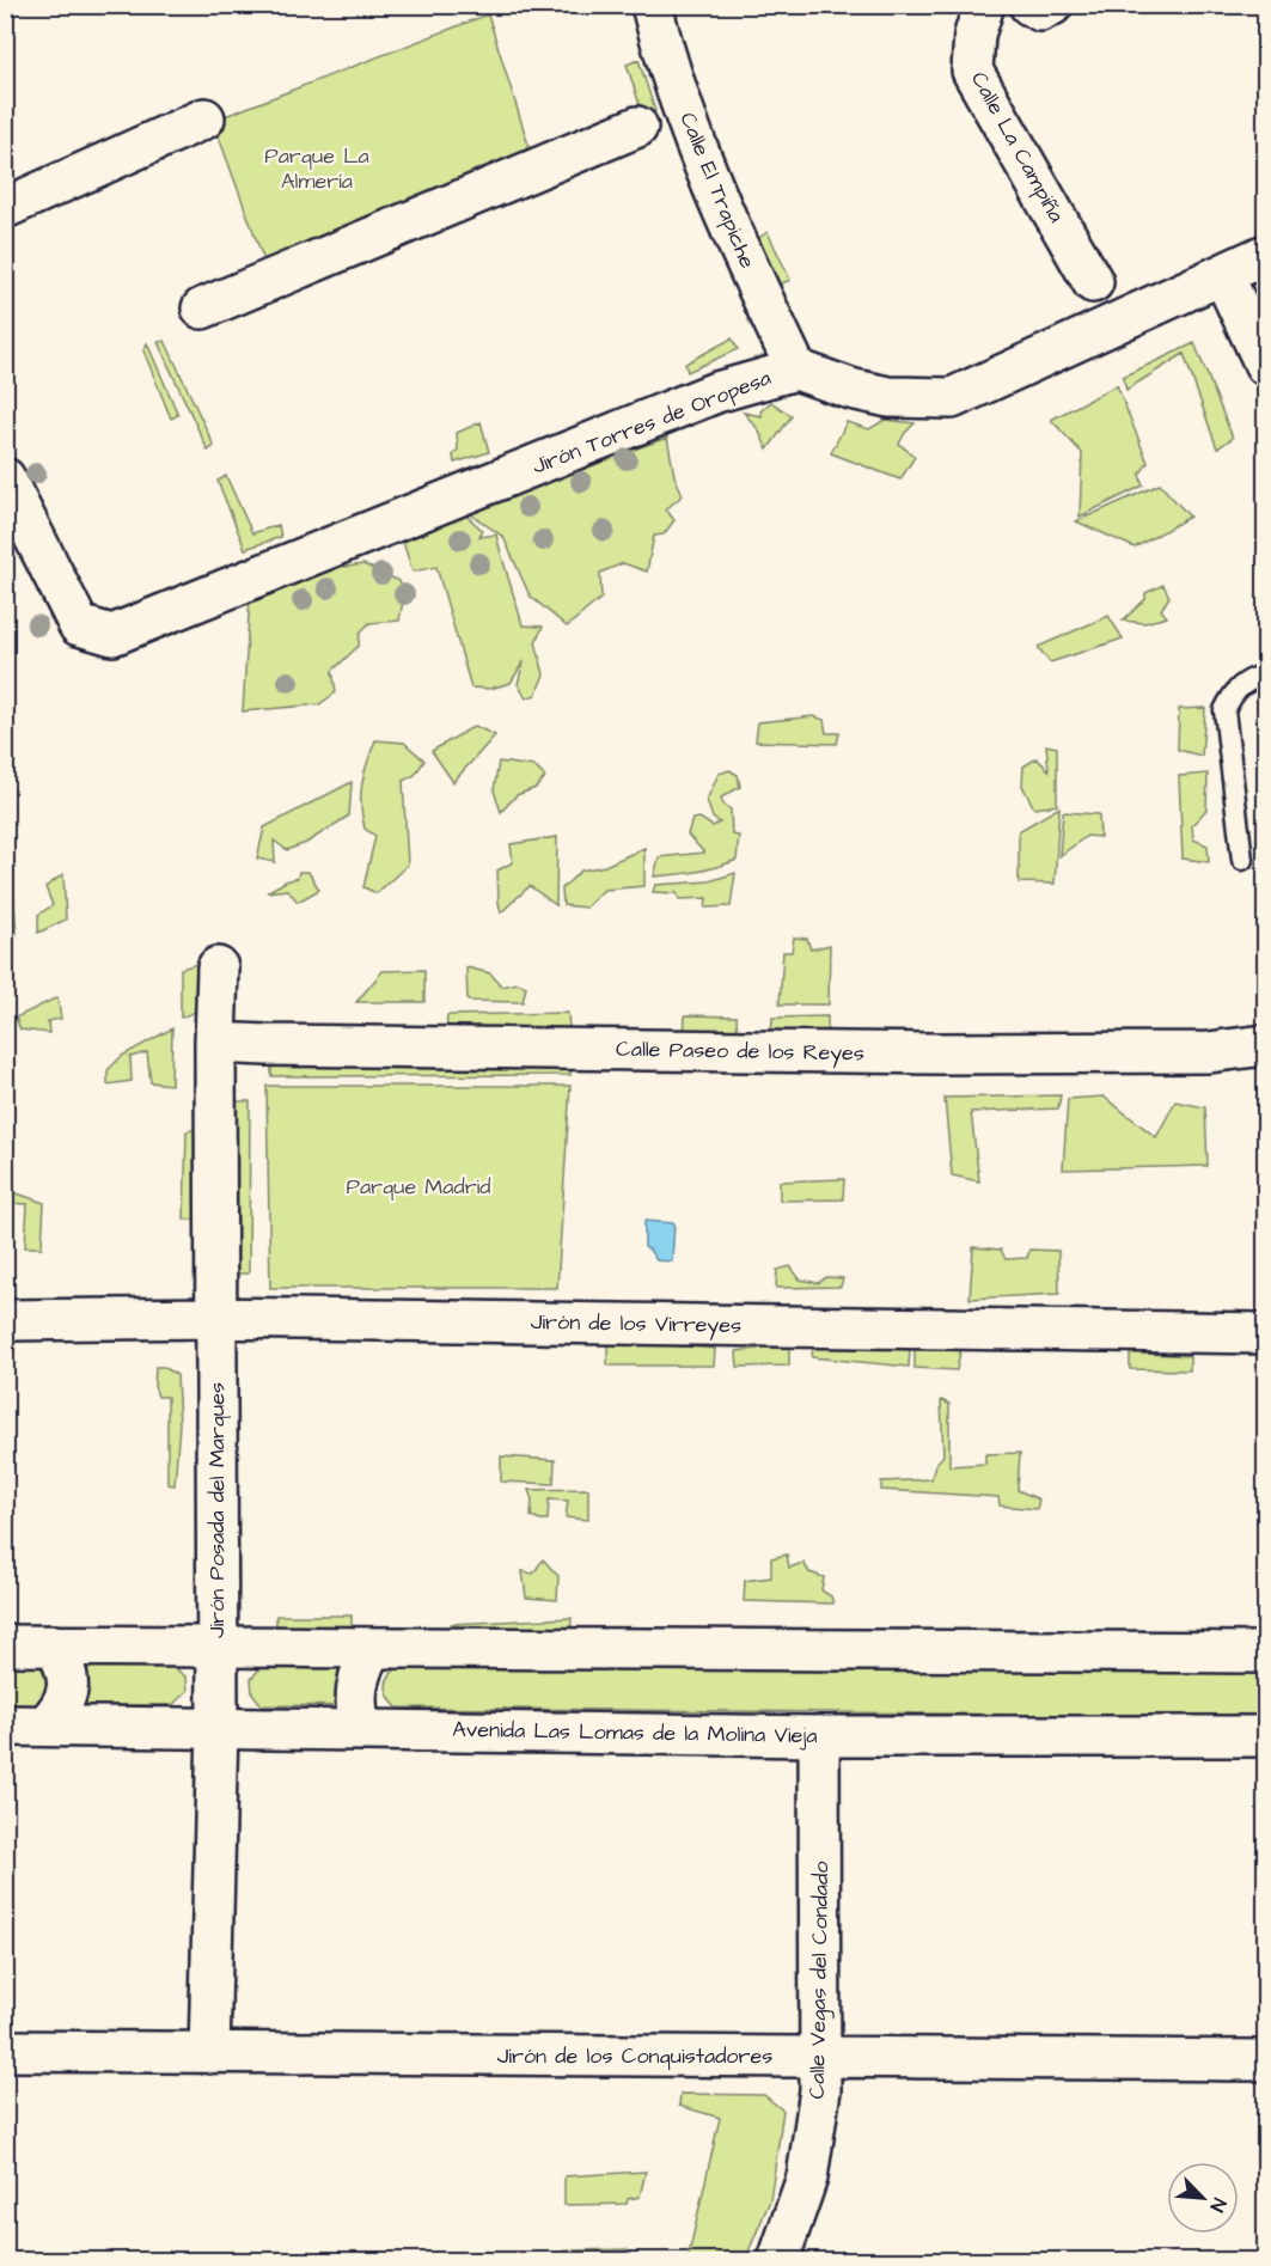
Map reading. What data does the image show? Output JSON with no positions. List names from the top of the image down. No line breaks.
{"streets":{"street":["Calle La Campiña","Calle El Trapiche","Jirón Torres de Oropesa","Calle Paseo de los Reyes","Jirón de los Virreyes","Jirón Posada del Marques","Avenida Las Lomas de la Molina Vieja","Calle Vegas del Condado","Jirón de los Conquistadores"]},"crossings":[["Calle El Trapiche","Jirón Torres de Oropesa"],["Calle Paseo de los Reyes","Jirón Posada del Marques"],["Jirón de los Virreyes","Jirón Posada del Marques"],["Jirón Posada del Marques","Avenida Las Lomas de la Molina Vieja"],["Jirón Posada del Marques","Jirón de los Conquistadores"],["Avenida Las Lomas de la Molina Vieja","Calle Vegas del Condado"],["Calle Vegas del Condado","Jirón de los Conquistadores"]],"parks":["Parque La Almería","Parque Madrid"],"north":"bottom right"}
